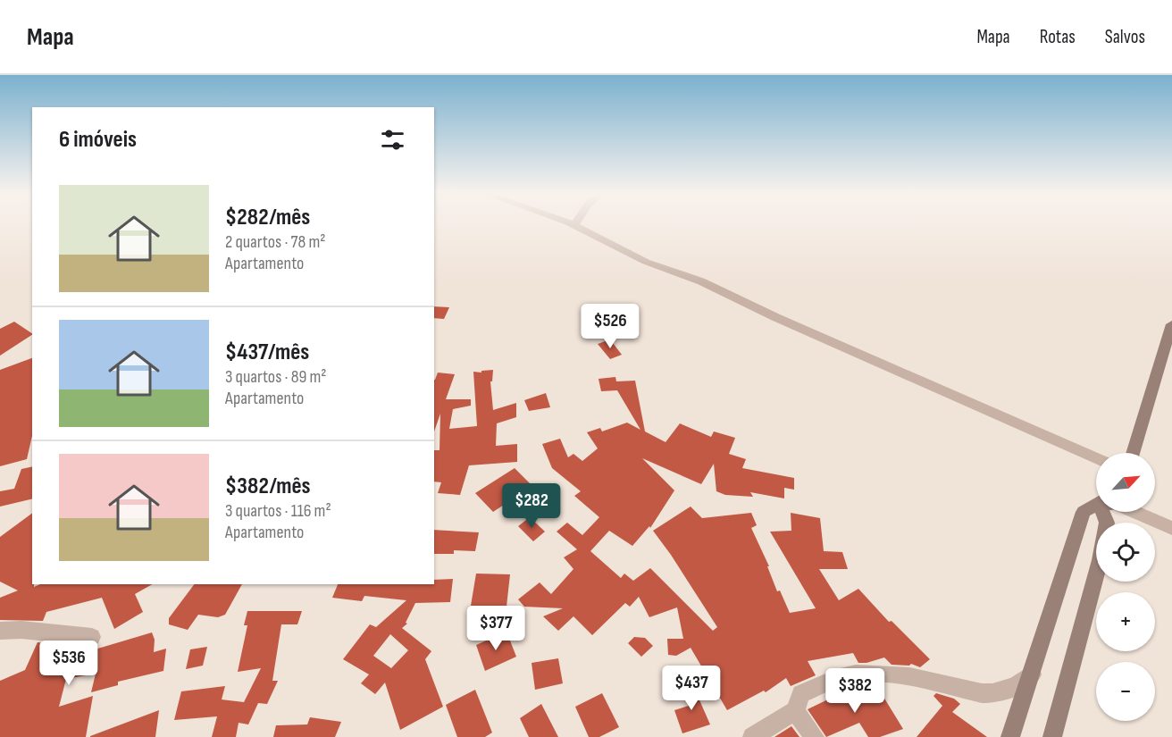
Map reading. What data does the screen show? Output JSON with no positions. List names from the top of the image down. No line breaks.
{"north":"top right","page":{"header":"Mapa","nav":["Mapa","Rotas","Salvos"],"heading":"6 imóveis","list":[{"name":"$282/mês","note":"2 quartos · 78 m² · Apartamento"},{"name":"$437/mês","note":"3 quartos · 89 m² · Apartamento"},{"name":"$382/mês","note":"3 quartos · 116 m² · Apartamento"}],"price":["$526","$282","$377","$536","$437","$382"],"map_buttons":["+","−"]}}
